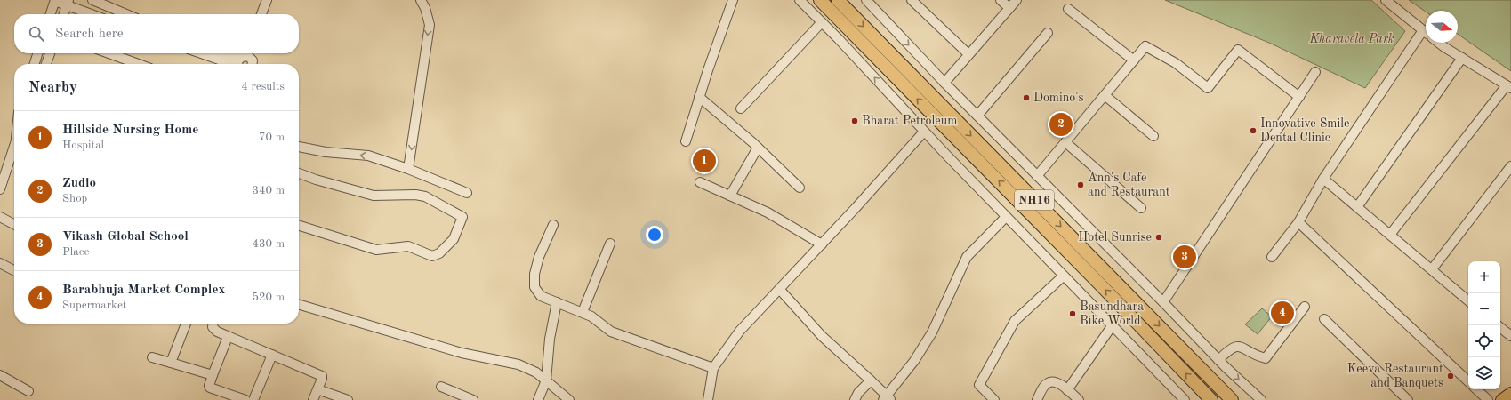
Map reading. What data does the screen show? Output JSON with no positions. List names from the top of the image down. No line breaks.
{"streets":{"highway":["NH16"]},"parks":["Kharavela Park"],"places":["Domino's","Bharat Petroleum","Innovative Smile Dental Clinic","Ann's Cafe and Restaurant","Hotel Sunrise","Basundhara Bike World","Keeva Restaurant and Banquets"],"north":"right","page":{"search":"Search here","heading":["Nearby","4 results"],"list":[{"mark":"1","name":"Hillside Nursing Home","note":"Hospital","value":"70 m"},{"mark":"2","name":"Zudio","note":"Shop","value":"340 m"},{"mark":"3","name":"Vikash Global School","note":"Place","value":"430 m"},{"mark":"4","name":"Barabhuja Market Complex","note":"Supermarket","value":"520 m"}],"pins":["2","1","3","4"],"map_buttons":["+","−"]}}
